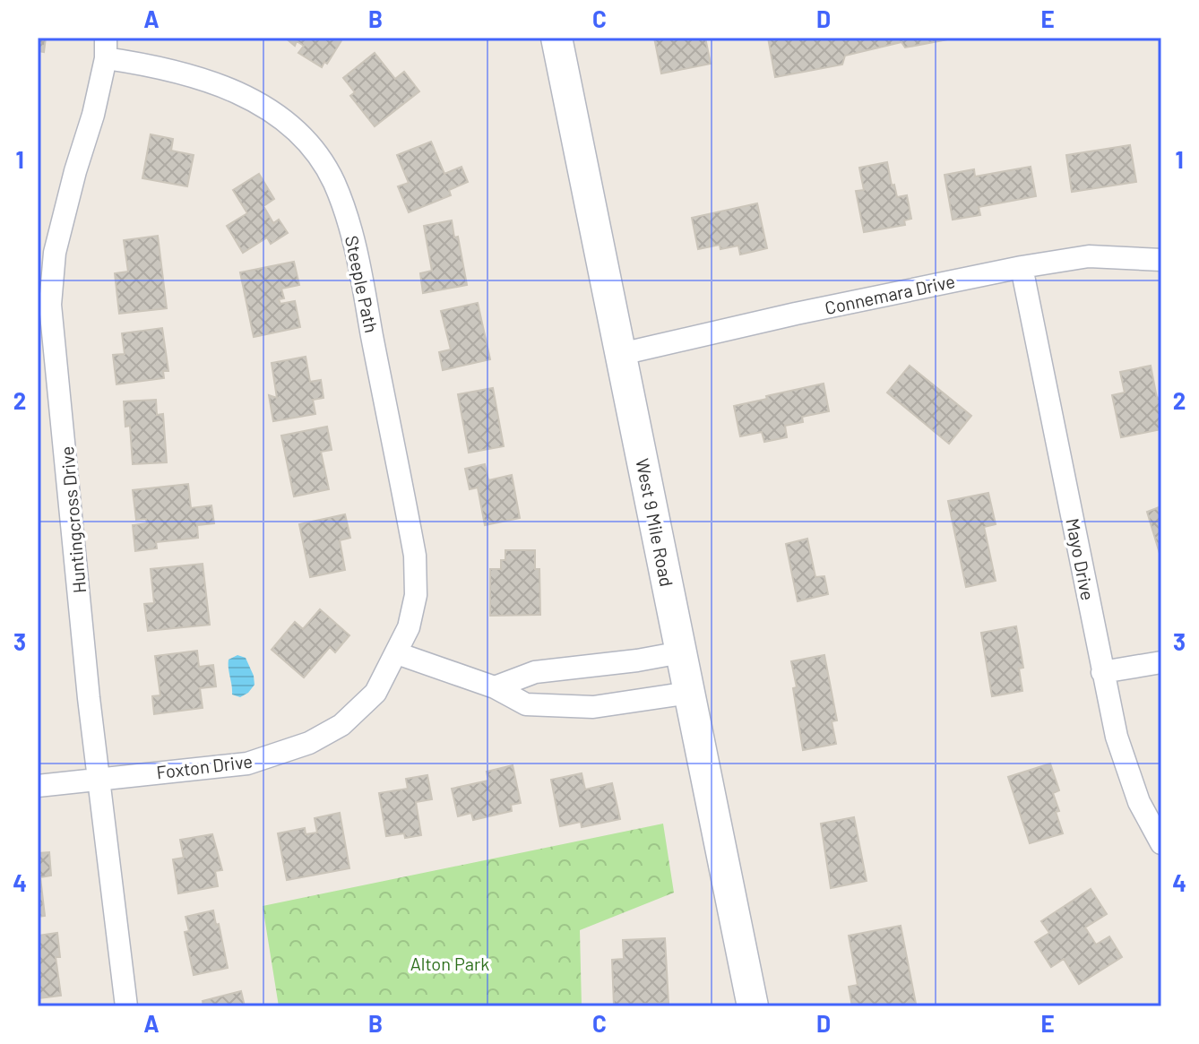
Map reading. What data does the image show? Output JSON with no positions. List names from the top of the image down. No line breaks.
{"streets":{"street":["Steeple Path","Connemara Drive","Huntingcross Drive","West 9 Mile Road","Mayo Drive","Foxton Drive"]},"crossings":[["Steeple Path","Huntingcross Drive"],["Steeple Path","Foxton Drive"],["Connemara Drive","West 9 Mile Road"],["Connemara Drive","Mayo Drive"],["Huntingcross Drive","Foxton Drive"]],"parks":["Alton Park"],"grid":{"columns":["A","B","C","D","E"],"rows":["1","2","3","4"]}}
